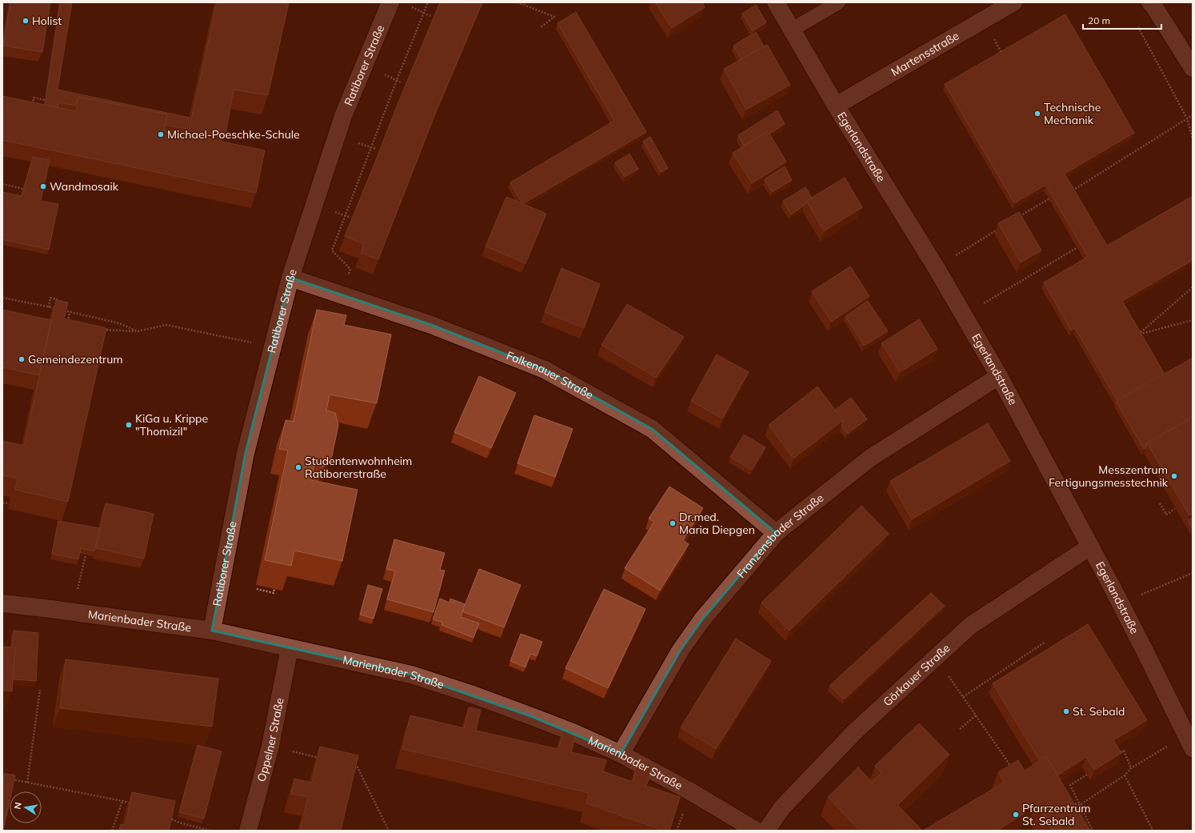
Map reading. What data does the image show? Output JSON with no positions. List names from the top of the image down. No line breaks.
{"streets":{"street":["Martensstraße","Ratiborer Straße","Egerlandstraße","Falkenauer Straße","Franzensbader Straße","Marienbader Straße","Görkauer Straße","Oppelner Straße"]},"crossings":[["Martensstraße","Egerlandstraße"],["Ratiborer Straße","Falkenauer Straße"],["Ratiborer Straße","Marienbader Straße"],["Egerlandstraße","Franzensbader Straße"],["Egerlandstraße","Görkauer Straße"],["Falkenauer Straße","Franzensbader Straße"],["Franzensbader Straße","Marienbader Straße"],["Marienbader Straße","Oppelner Straße"]],"places":["Holist","Technische Mechanik","Michael-Poeschke-Schule","Wandmosaik","Gemeindezentrum","KiGa u. Krippe \"Thomizil\"","Studentenwohnheim Ratiborerstraße","Messzentrum Fertigungsmesstechnik","Dr.med. Maria Diepgen","St. Sebald","Pfarrzentrum St. Sebald"],"scale_bar":"20 m","north":"left"}
